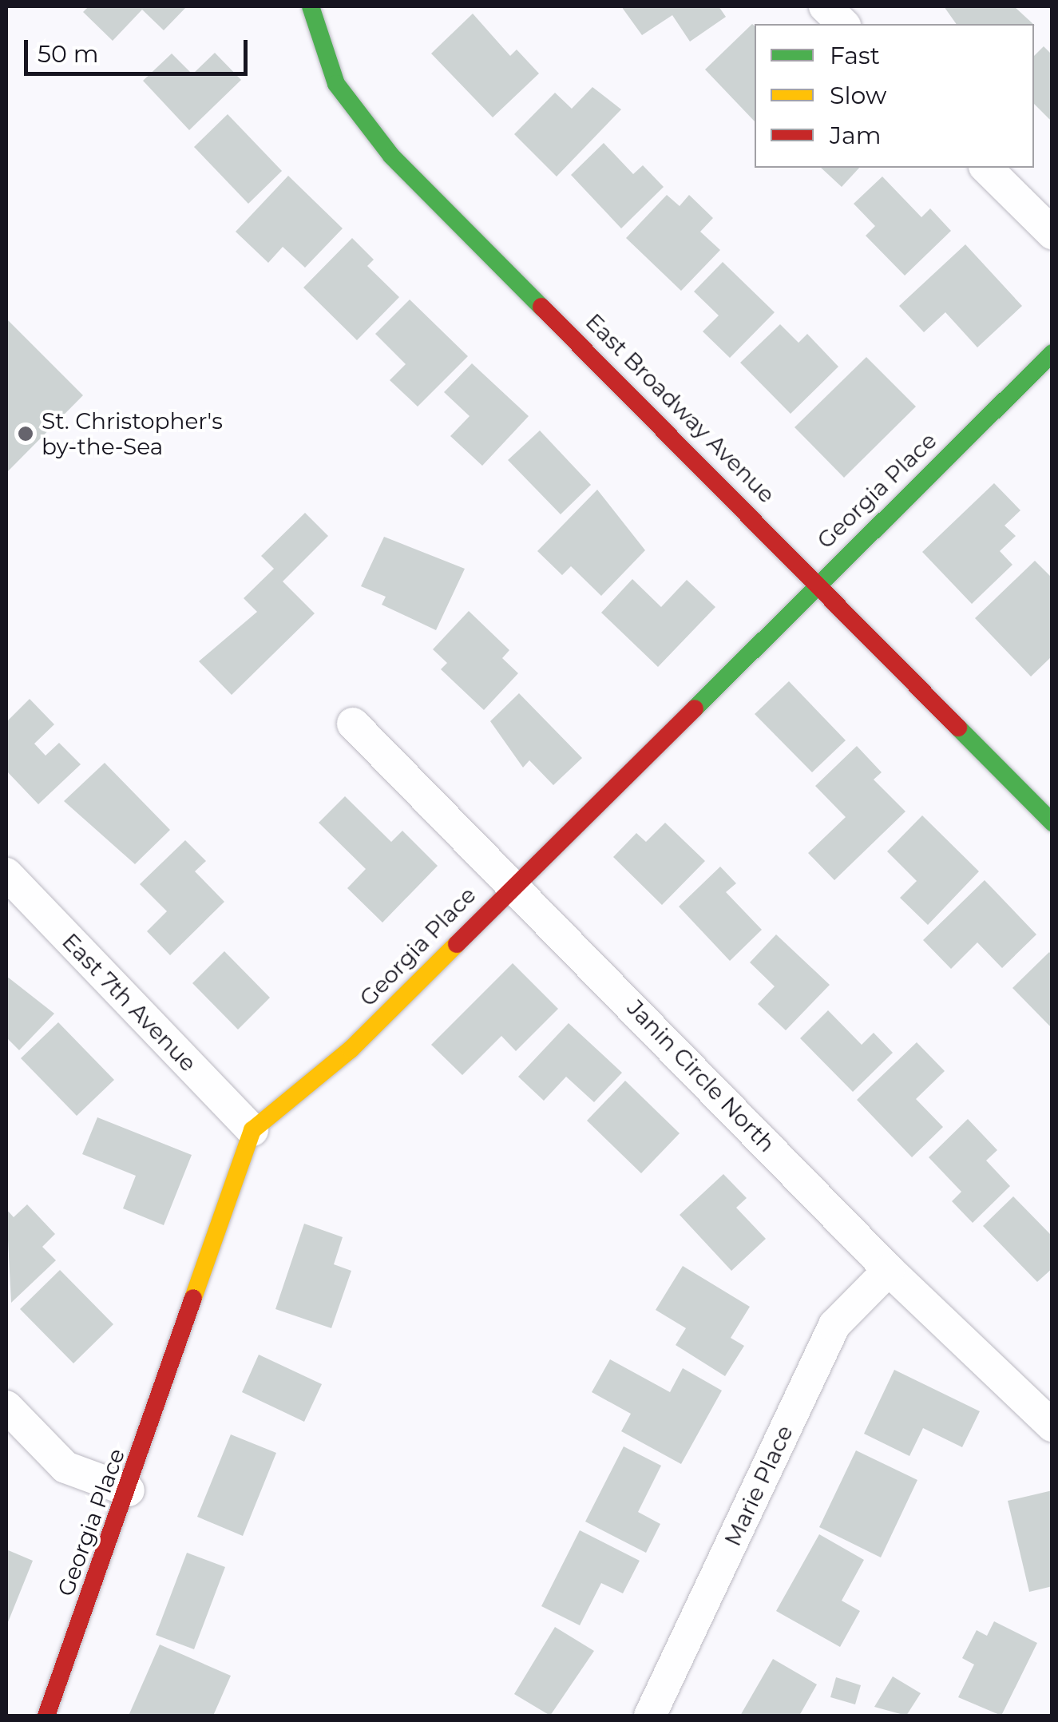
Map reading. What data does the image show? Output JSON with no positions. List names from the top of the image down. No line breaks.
{"streets":{"street":["East Broadway Avenue","Georgia Place","East 7th Avenue","Janin Circle North","Marie Place"]},"crossings":[["East Broadway Avenue","Georgia Place"],["Georgia Place","East 7th Avenue"],["Georgia Place","Janin Circle North"],["Janin Circle North","Marie Place"]],"places":["St. Christopher's by-the-Sea"],"legend":["Fast","Slow","Jam"],"scale_bar":"50 m"}
